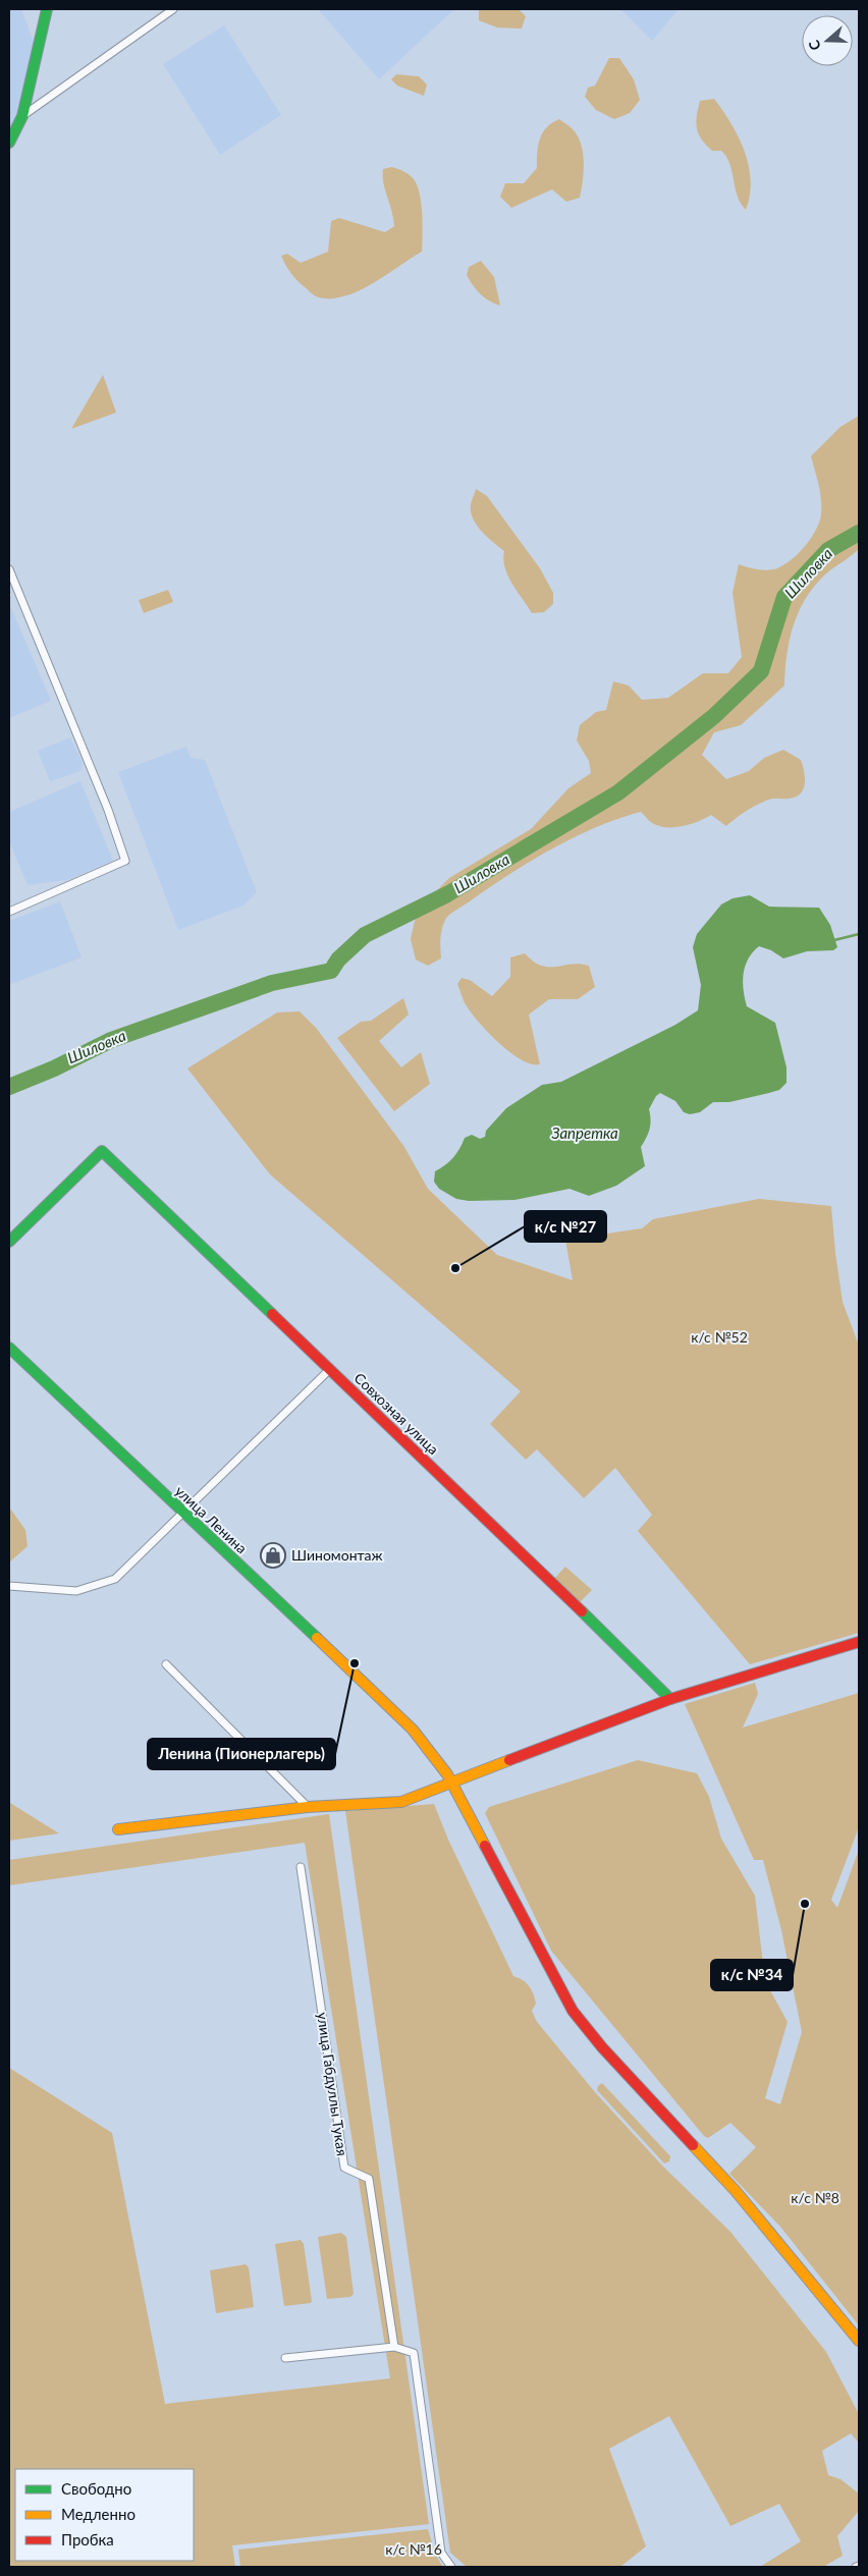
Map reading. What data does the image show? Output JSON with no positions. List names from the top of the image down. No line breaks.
{"streets":{"street":["Совхозная улица","улица Ленина","улица Габдуллы Тукая"]},"water":["Шиловка","Запретка"],"parks":["к/с №52","к/с №8","к/с №16"],"places":{"other":["к/с №27","Ленина (Пионерлагерь)","к/с №34"],"shop":["Шиномонтаж"]},"legend":["Свободно","Медленно","Пробка"],"north":"left"}
